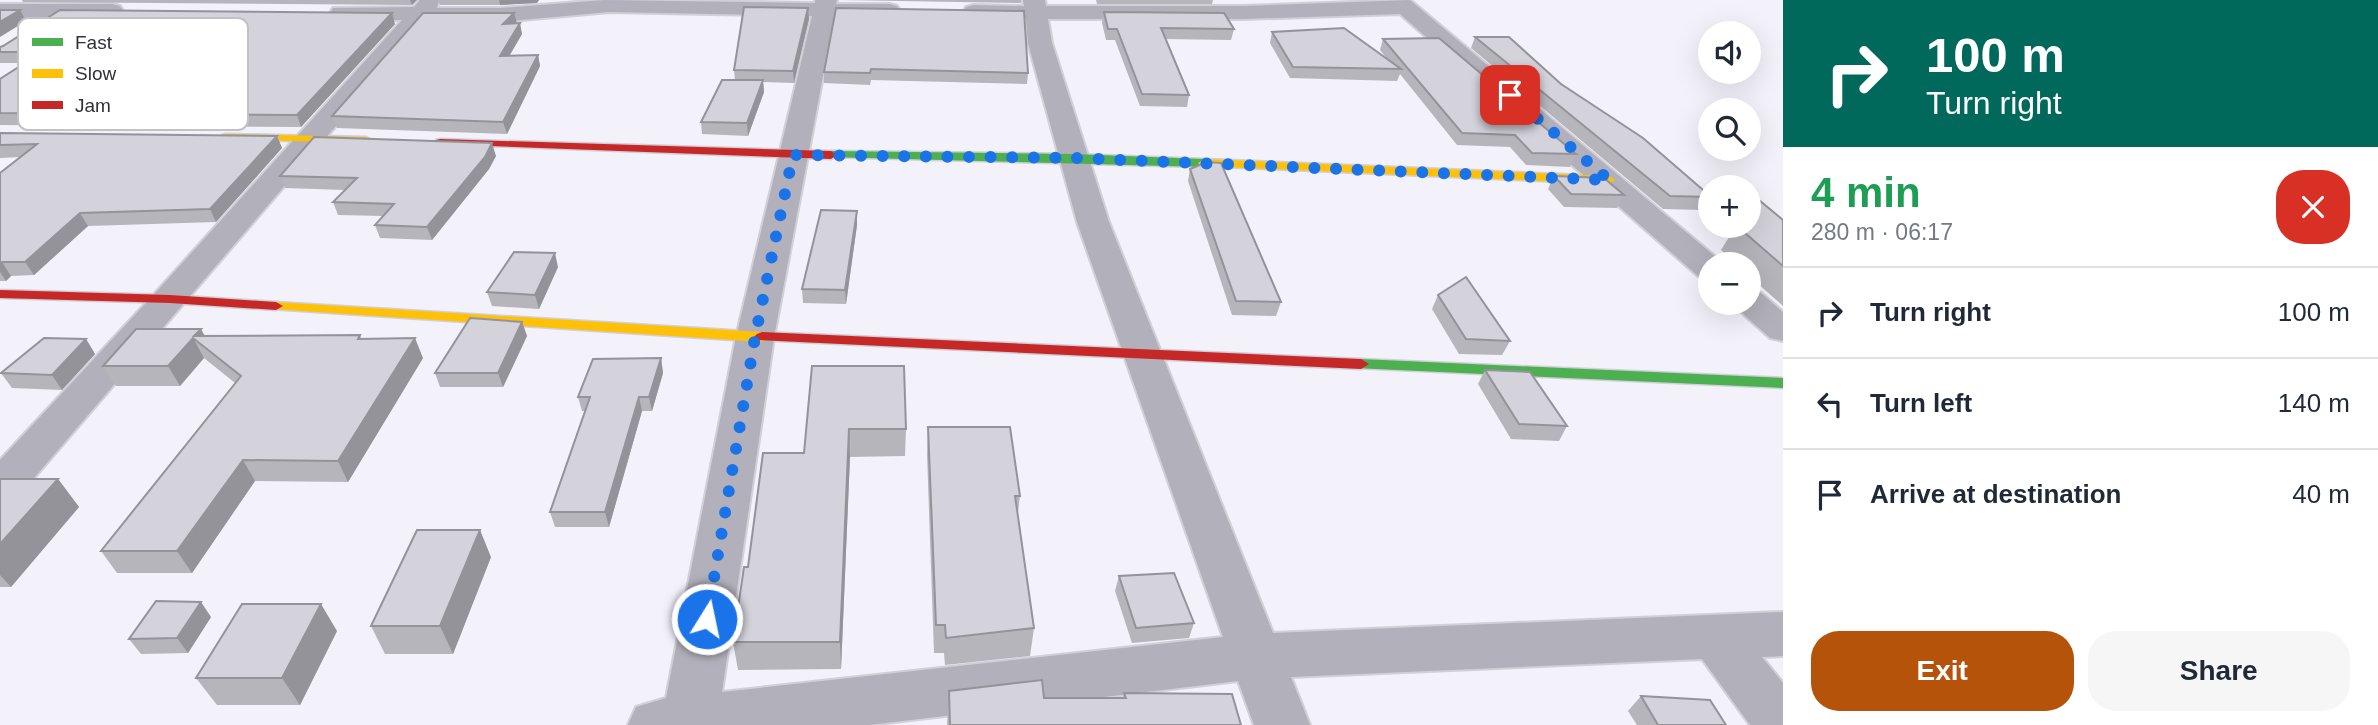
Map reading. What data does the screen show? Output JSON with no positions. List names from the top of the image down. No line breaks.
{"legend":["Fast","Slow","Jam"],"page":{"turn":["100 m","Turn right"],"map_buttons":["+","−"],"heading":["4 min","280 m · 06:17"],"list":[{"name":"Turn right","value":"100 m"},{"name":"Turn left","value":"140 m"},{"name":"Arrive at destination","value":"40 m"}],"buttons":["Exit","Share"]}}
